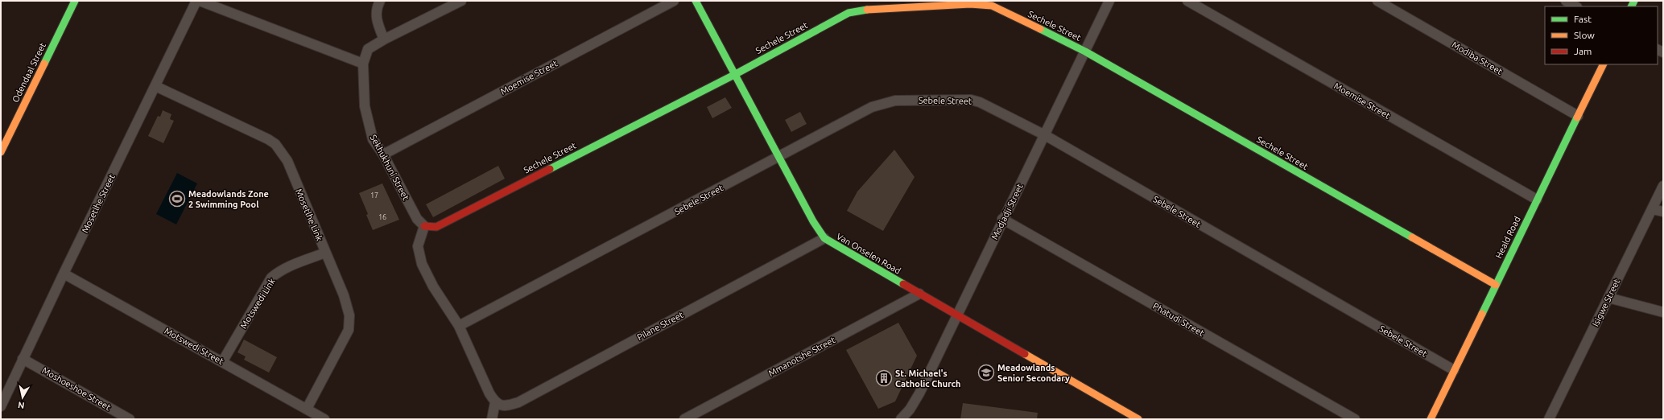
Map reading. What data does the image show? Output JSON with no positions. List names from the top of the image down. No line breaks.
{"streets":{"street":["Sechele Street","Modiba Street","Odendaal Street","Moemise Street","Sebele Street","Sekhukhuni Street","Mosetlhe Street","Modjadji Street","Mosetlhe Link","Heald Road","Van Onselen Road","Isigwe Street","Motswedi Link","Phatudi Street","Pilane Street","Motswedi Street","Mmanotshe Street","Moshoeshoe Street"]},"crossings":[["Sechele Street","Sekhukhuni Street"],["Sechele Street","Modjadji Street"],["Sechele Street","Heald Road"],["Sechele Street","Van Onselen Road"],["Modiba Street","Heald Road"],["Moemise Street","Sekhukhuni Street"],["Moemise Street","Heald Road"],["Sebele Street","Modjadji Street"],["Sebele Street","Heald Road"],["Sebele Street","Van Onselen Road"],["Mosetlhe Street","Mosetlhe Link"],["Mosetlhe Street","Motswedi Street"],["Mosetlhe Street","Moshoeshoe Street"],["Modjadji Street","Van Onselen Road"],["Modjadji Street","Phatudi Street"],["Mosetlhe Link","Motswedi Link"],["Mosetlhe Link","Motswedi Street"],["Van Onselen Road","Pilane Street"],["Van Onselen Road","Mmanotshe Street"],["Motswedi Link","Motswedi Street"]],"places":{"sports":["Meadowlands Zone 2 Swimming Pool"],"school or university":["Meadowlands Senior Secondary"],"building":["St. Michael's Catholic Church"]},"house_numbers":["17","16"],"legend":["Fast","Slow","Jam"],"north":"bottom"}
